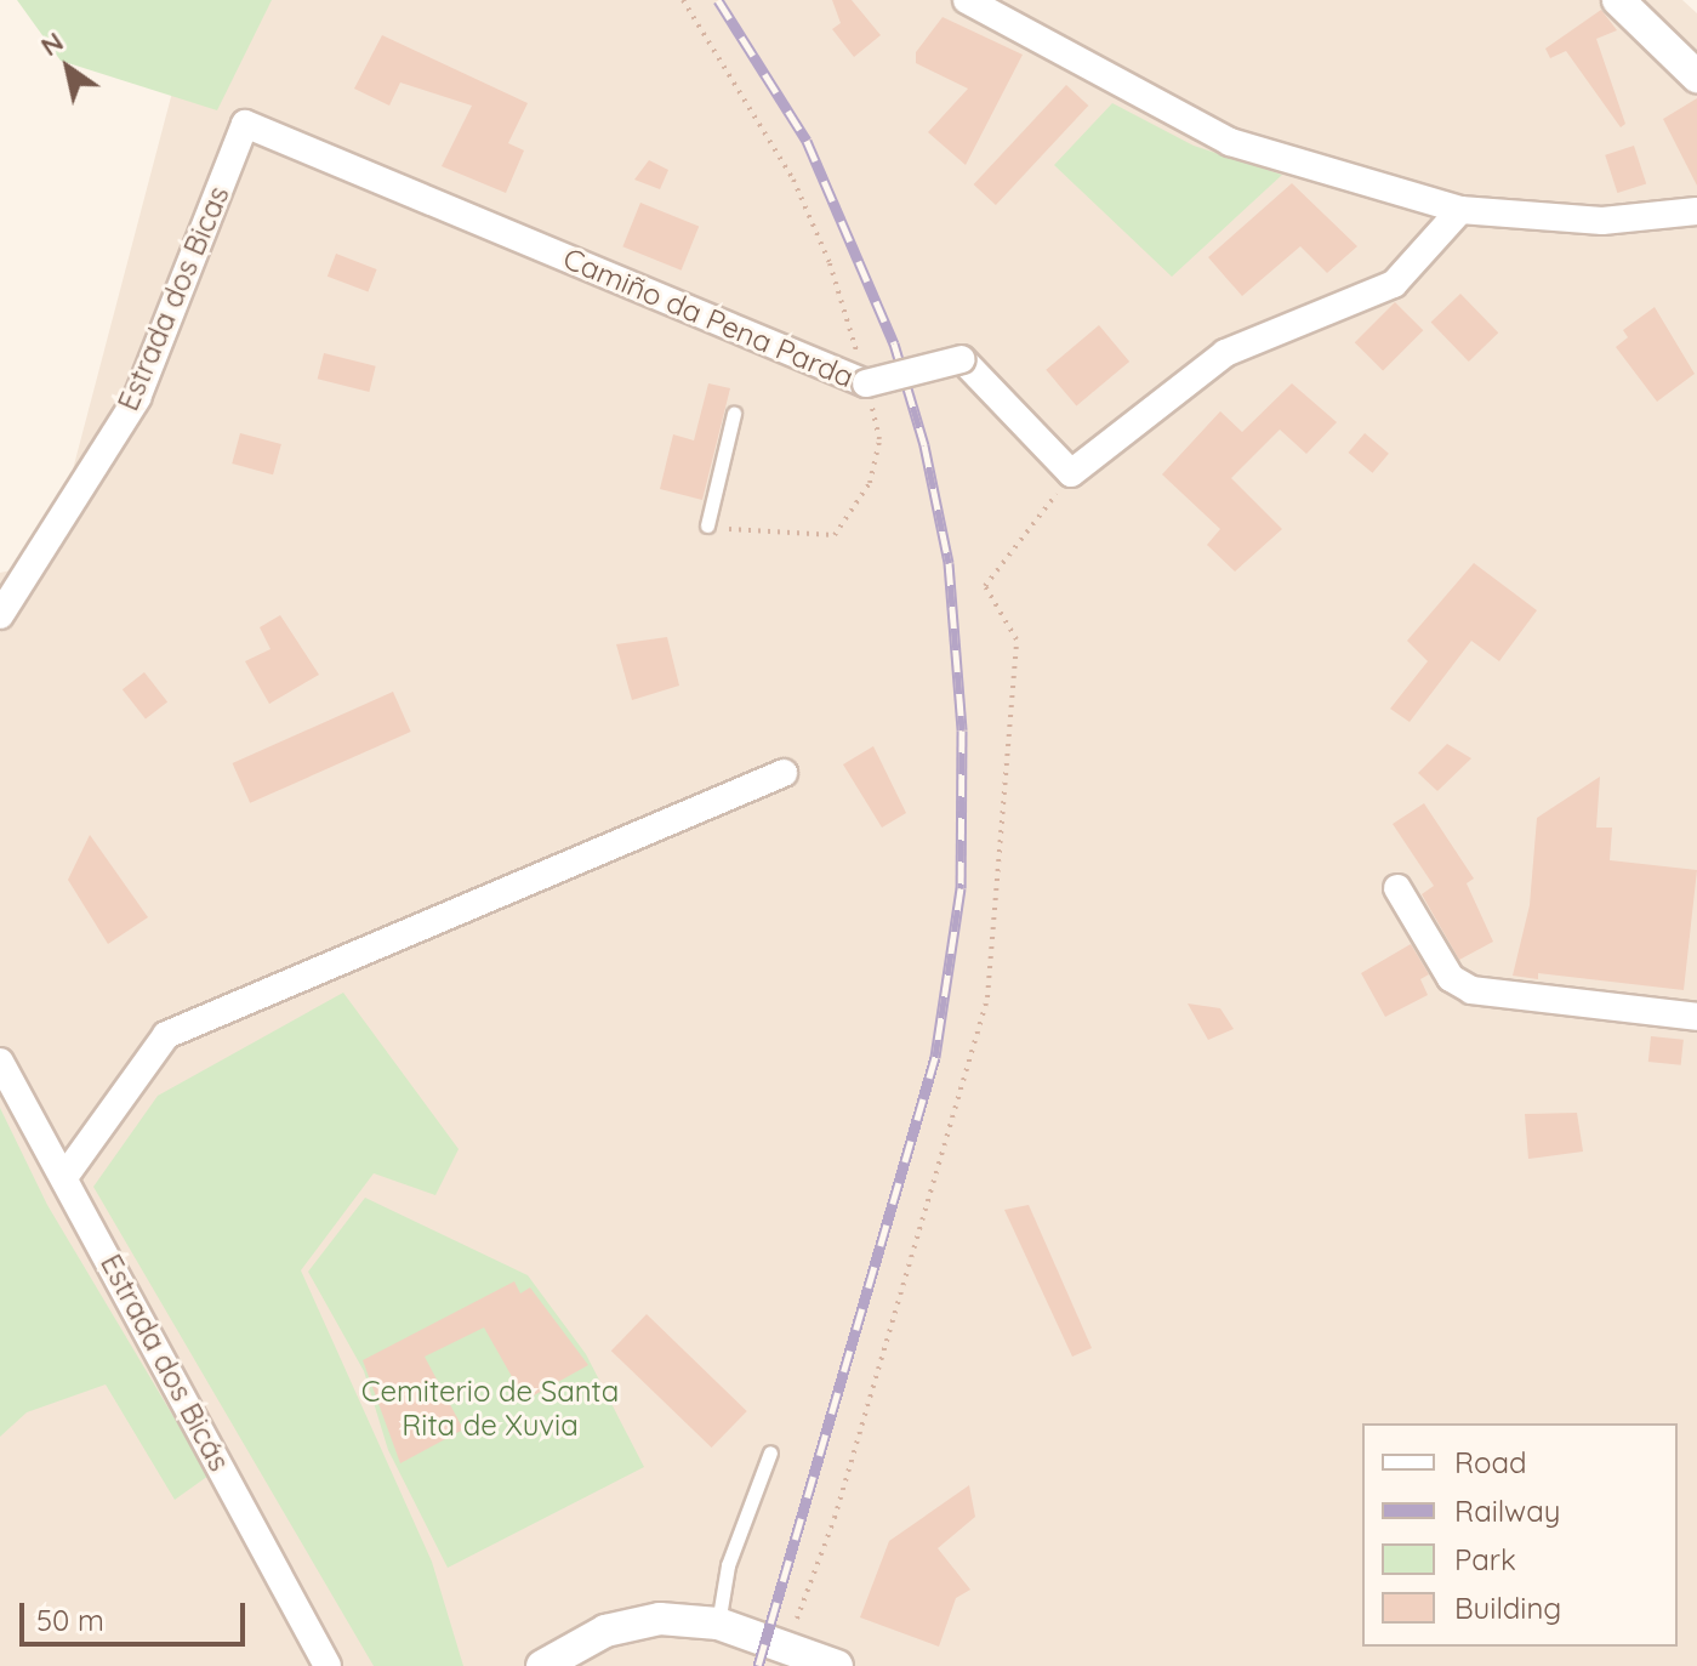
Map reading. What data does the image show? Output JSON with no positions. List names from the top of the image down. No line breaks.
{"streets":{"street":["Estrada dos Bicas","Camiño da Pena Parda","Estrada dos Bicás"]},"crossings":[["Estrada dos Bicas","Camiño da Pena Parda"]],"parks":["Cemiterio de Santa Rita de Xuvia"],"legend":["Road","Railway","Park","Building"],"scale_bar":"50 m","north":"top left"}
